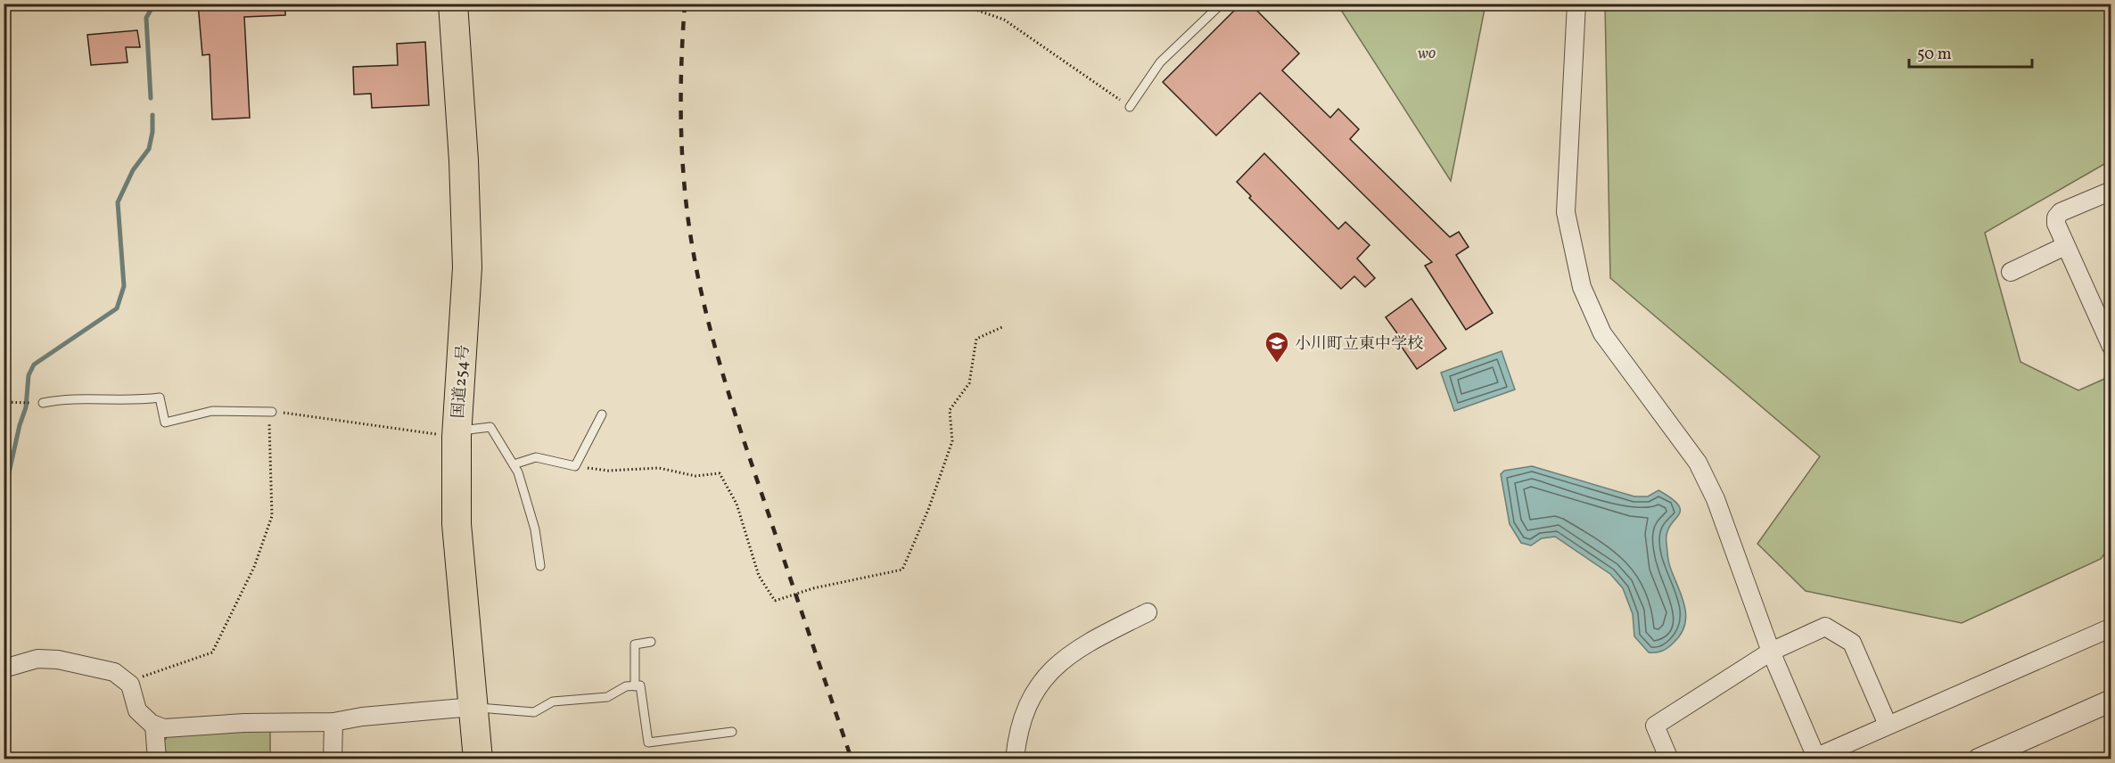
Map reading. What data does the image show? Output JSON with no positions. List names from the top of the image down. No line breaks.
{"streets":{"highway":["国道254号"]},"parks":["wo"],"places":{"school or university":["小川町立東中学校"]},"scale_bar":"50 m"}
